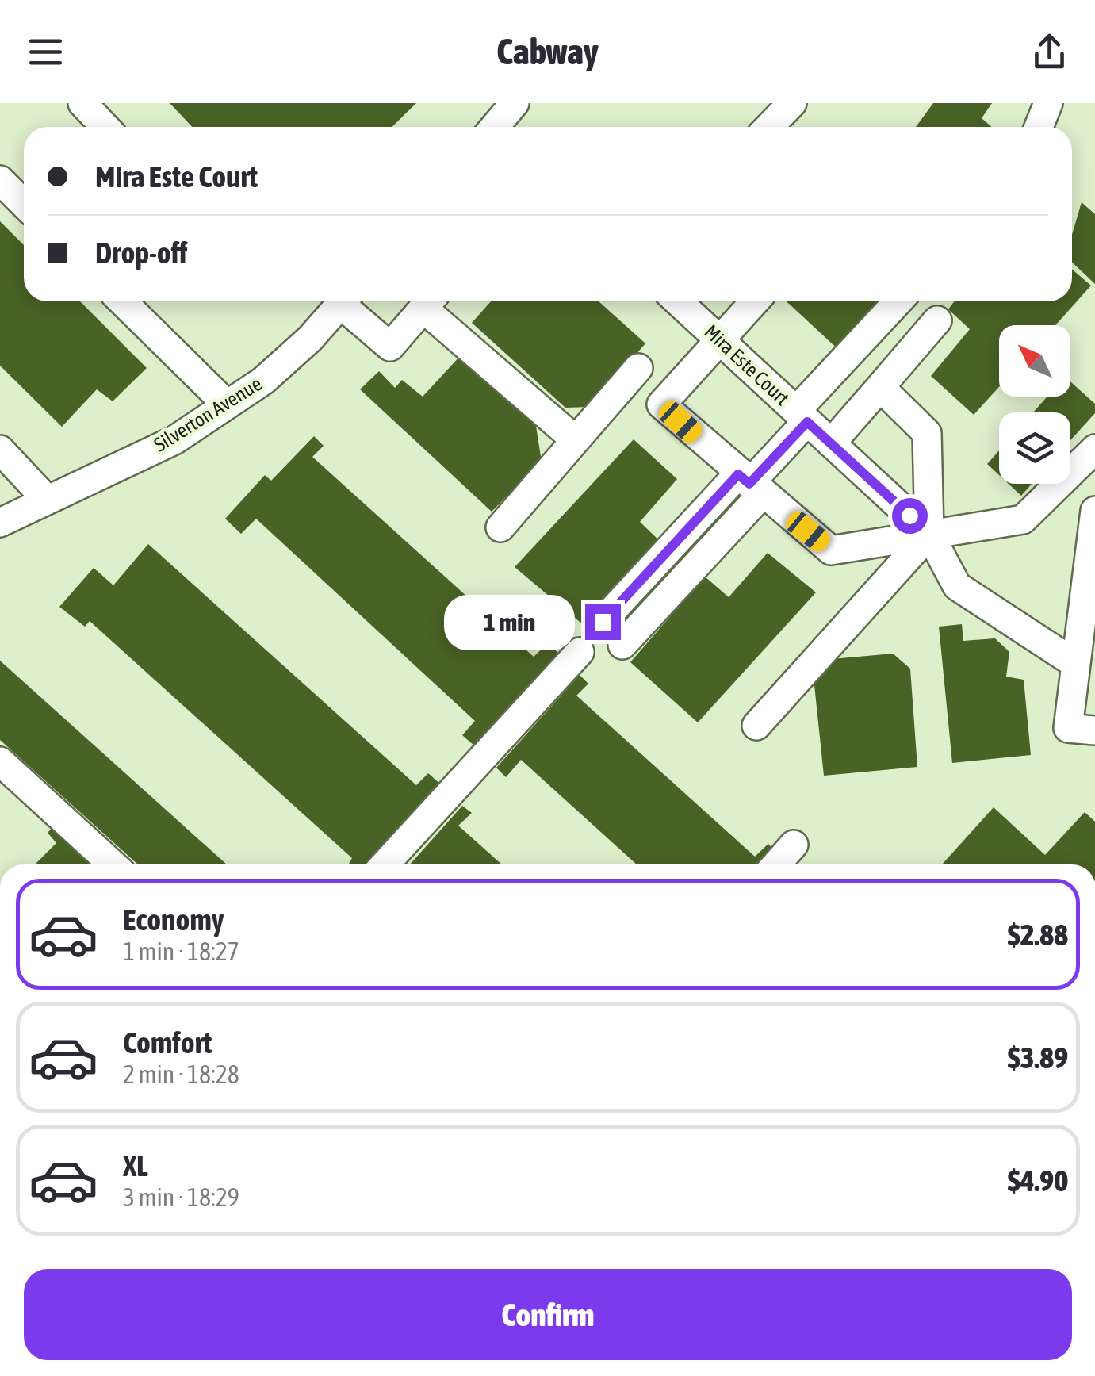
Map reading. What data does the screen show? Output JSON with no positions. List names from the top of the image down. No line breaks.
{"streets":{"street":["Mira Este Court","Silverton Avenue"]},"north":"top left","page":{"header":"Cabway","banner":["Mira Este Court","Drop-off"],"bubble":"1 min","list":[{"name":"Economy","note":"1 min · 18:27","value":"$2.88"},{"name":"Comfort","note":"2 min · 18:28","value":"$3.89"},{"name":"XL","note":"3 min · 18:29","value":"$4.90"}],"buttons":"Confirm"}}
